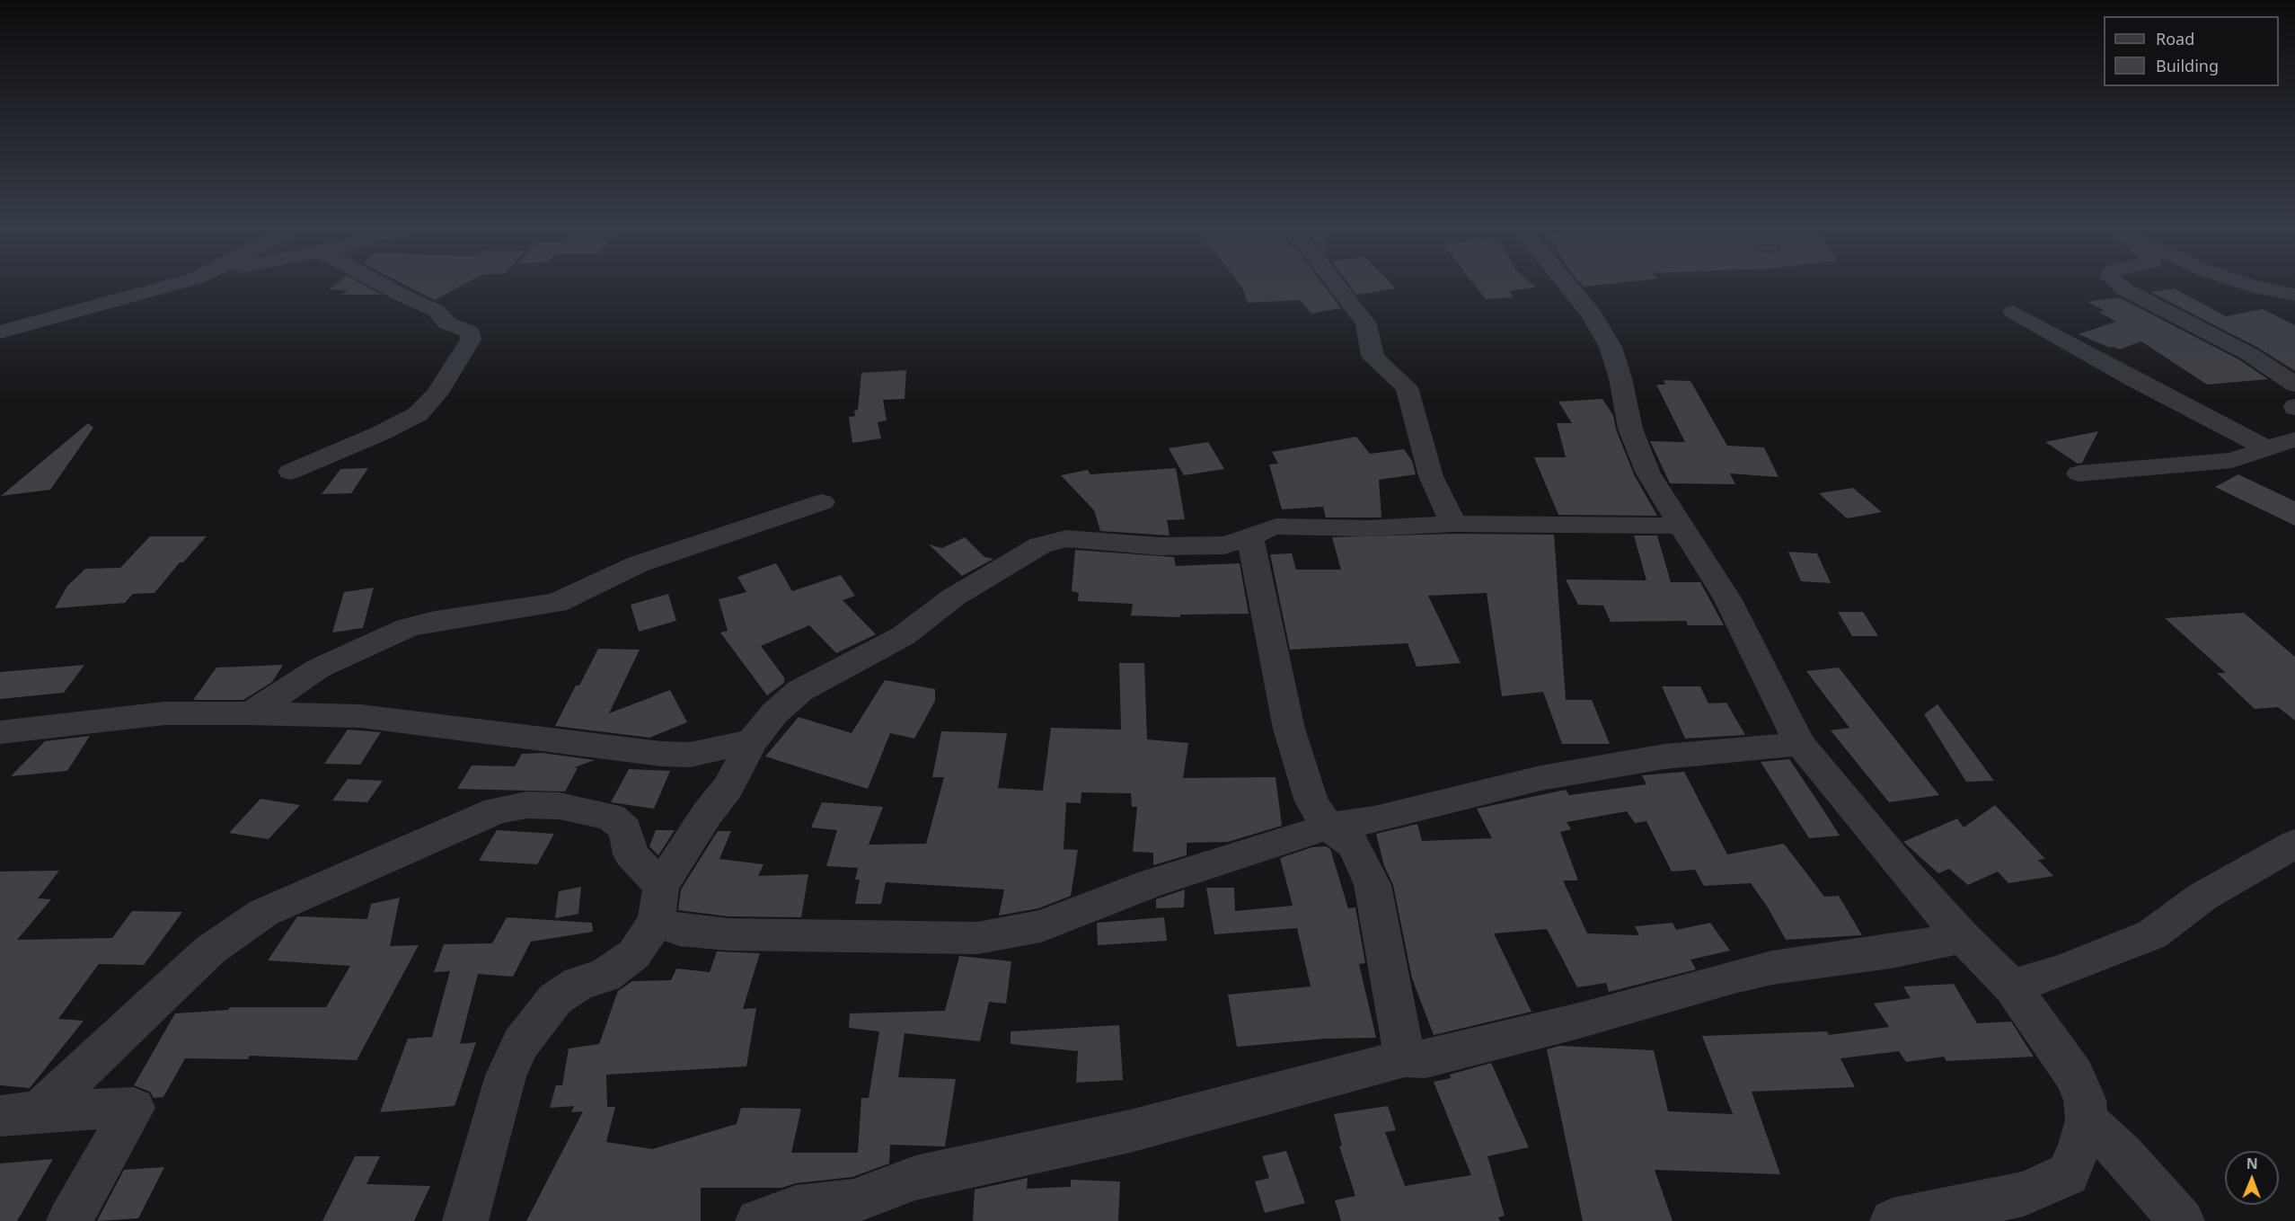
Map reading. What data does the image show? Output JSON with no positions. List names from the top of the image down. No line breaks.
{"legend":["Road","Building"],"north":"top"}
